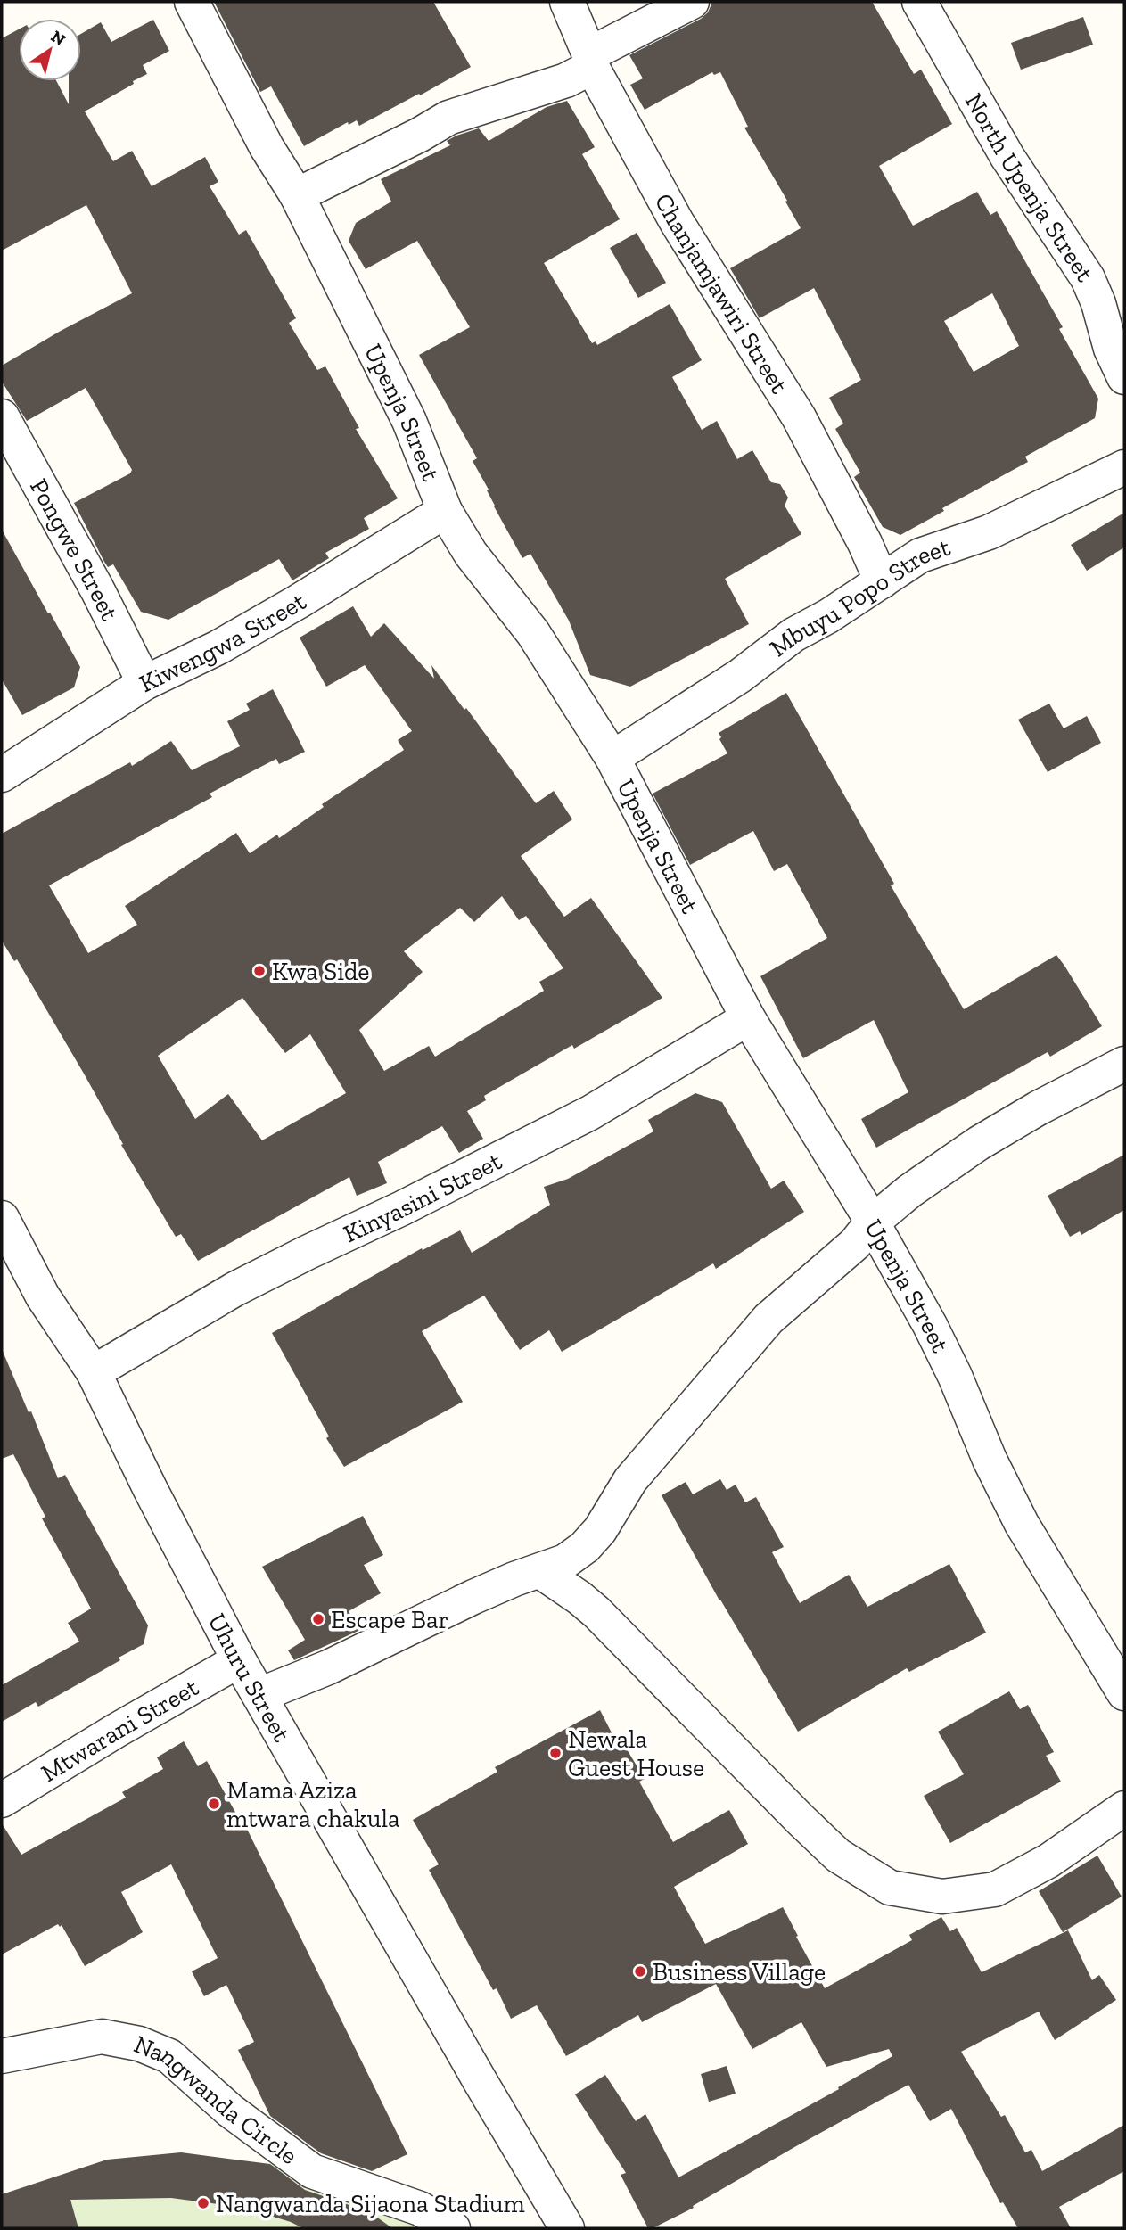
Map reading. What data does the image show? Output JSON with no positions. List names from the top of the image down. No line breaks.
{"streets":{"street":["North Upenja Street","Chanjamjawiri Street","Upenja Street","Pongwe Street","Mbuyu Popo Street","Kiwengwa Street","Kinyasini Street","Uhuru Street","Mtwarani Street","Nangwanda Circle"]},"crossings":[["Chanjamjawiri Street","Mbuyu Popo Street"],["Upenja Street","Mbuyu Popo Street"],["Upenja Street","Kiwengwa Street"],["Upenja Street","Kinyasini Street"],["Pongwe Street","Kiwengwa Street"],["Kinyasini Street","Uhuru Street"],["Uhuru Street","Mtwarani Street"]],"places":["Kwa Side","Escape Bar","Newala Guest House","Mama Aziza mtwara chakula","Business Village","Nangwanda Sijaona Stadium"],"north":"top right"}
